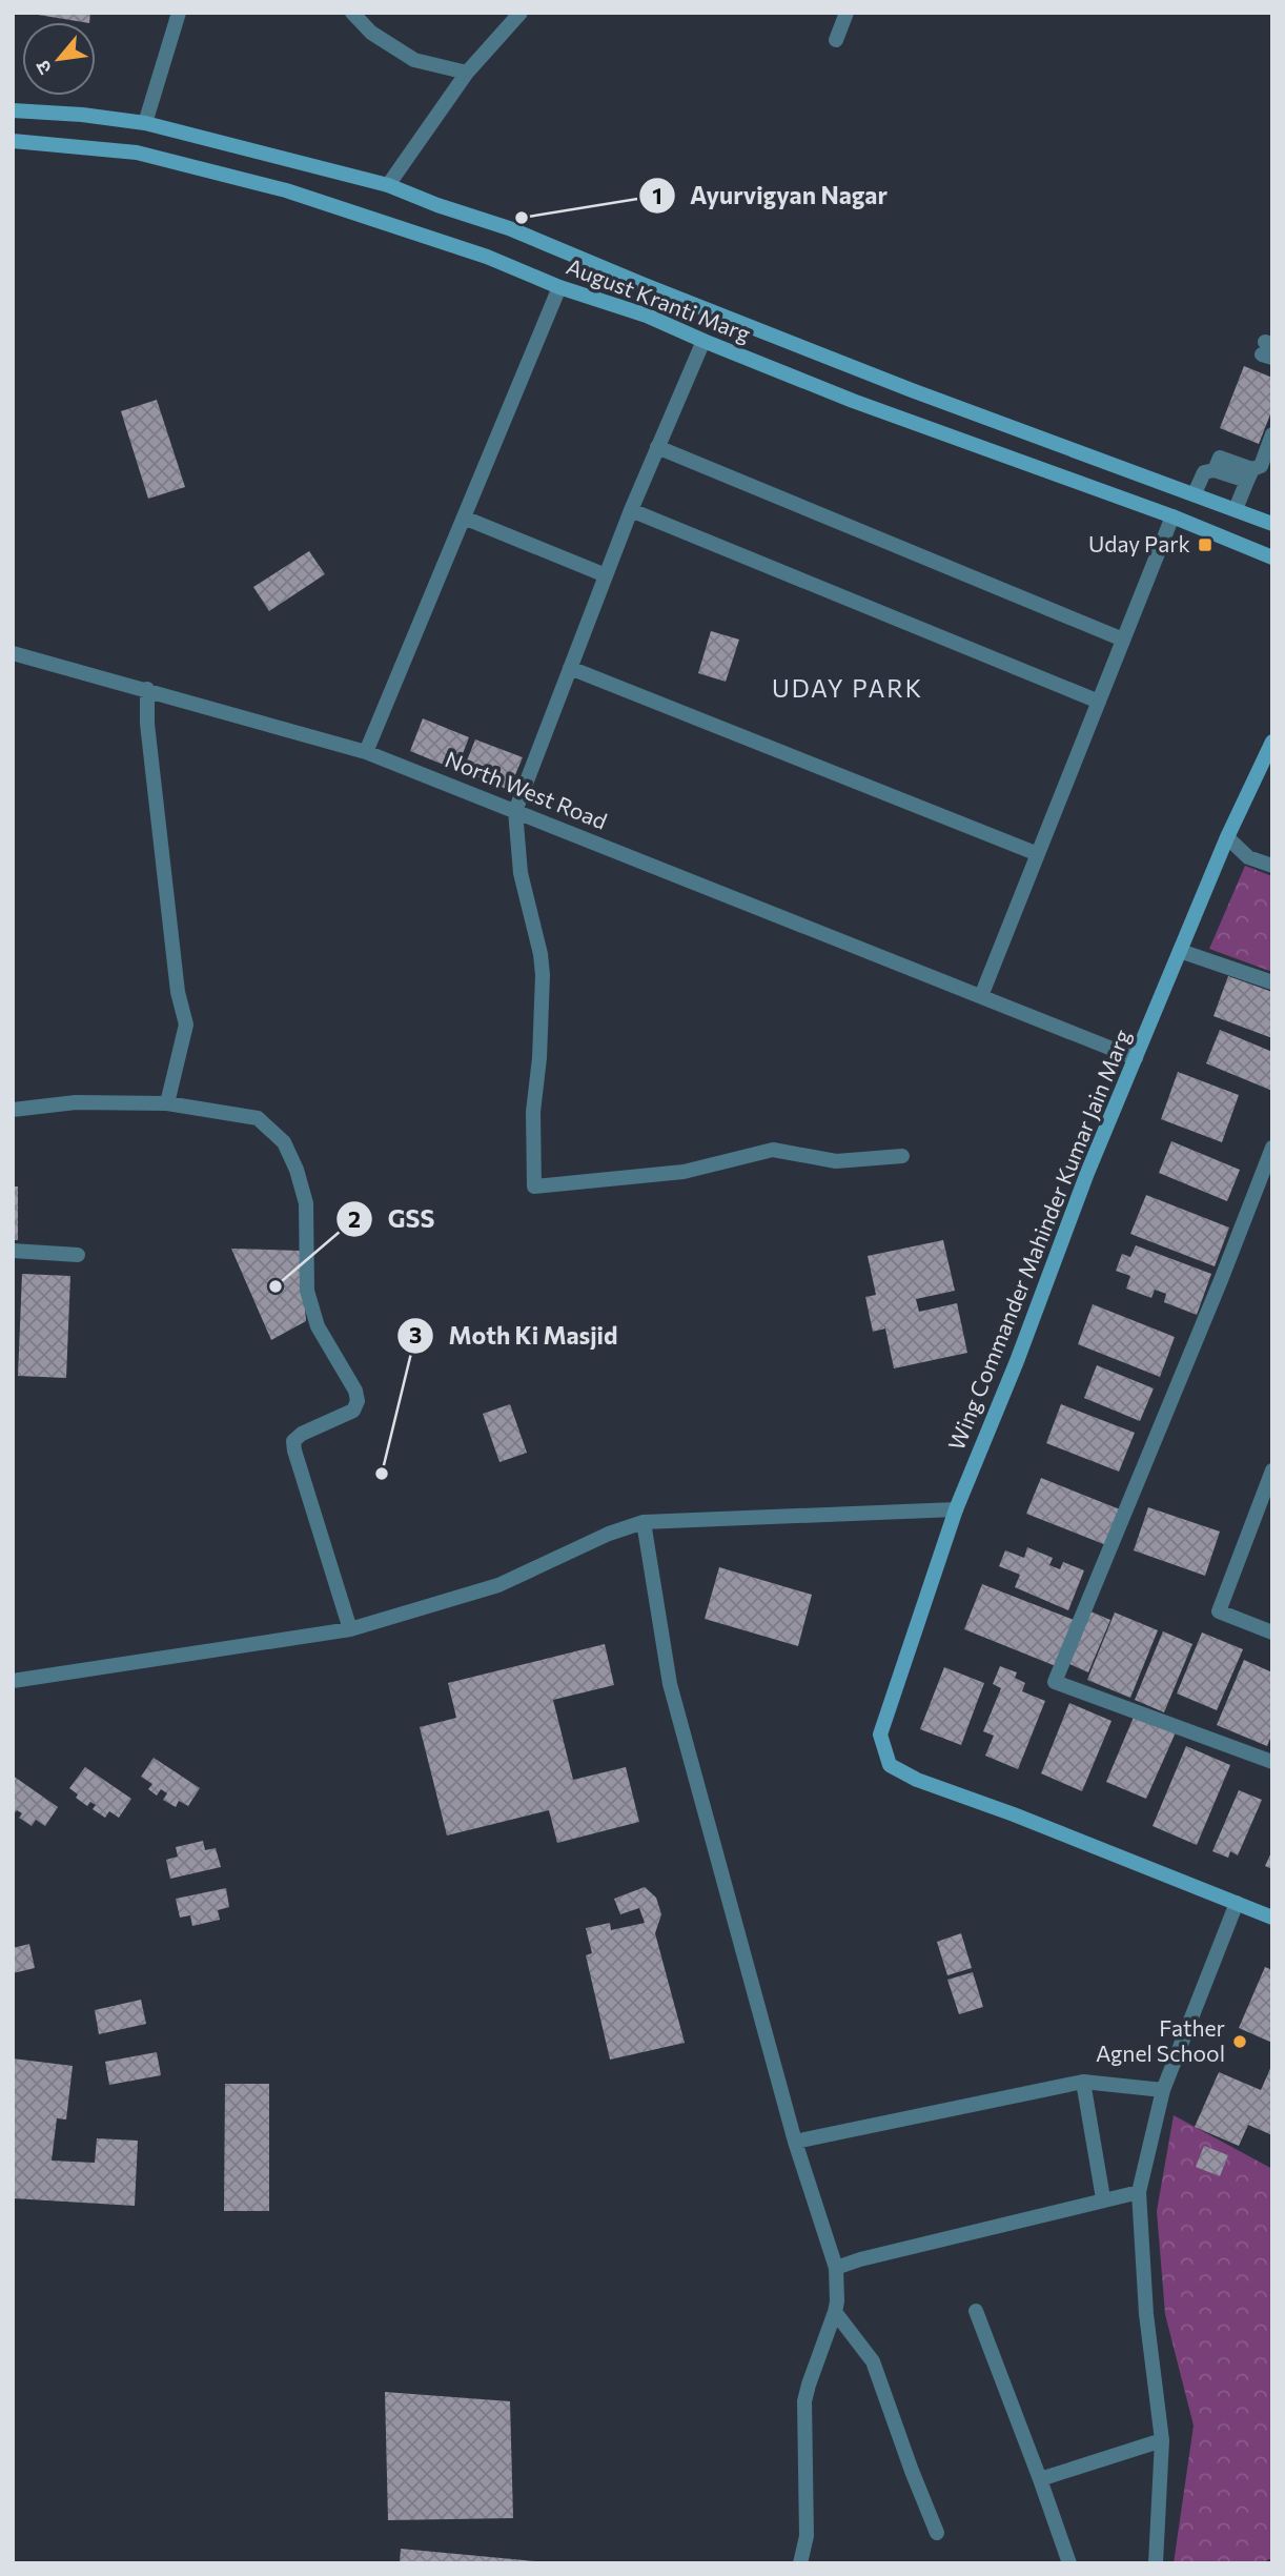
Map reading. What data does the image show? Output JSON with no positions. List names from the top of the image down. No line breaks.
{"streets":{"main road":["August Kranti Marg","Wing Commander Mahinder Kumar Jain Marg"],"street":["North West Road"]},"crossings":[["North West Road","Wing Commander Mahinder Kumar Jain Marg"]],"districts":["UDAY PARK"],"places":{"other":["Ayurvigyan Nagar","GSS","Moth Ki Masjid","Father Agnel School"],"transit":["Uday Park"]},"north":"bottom left"}
